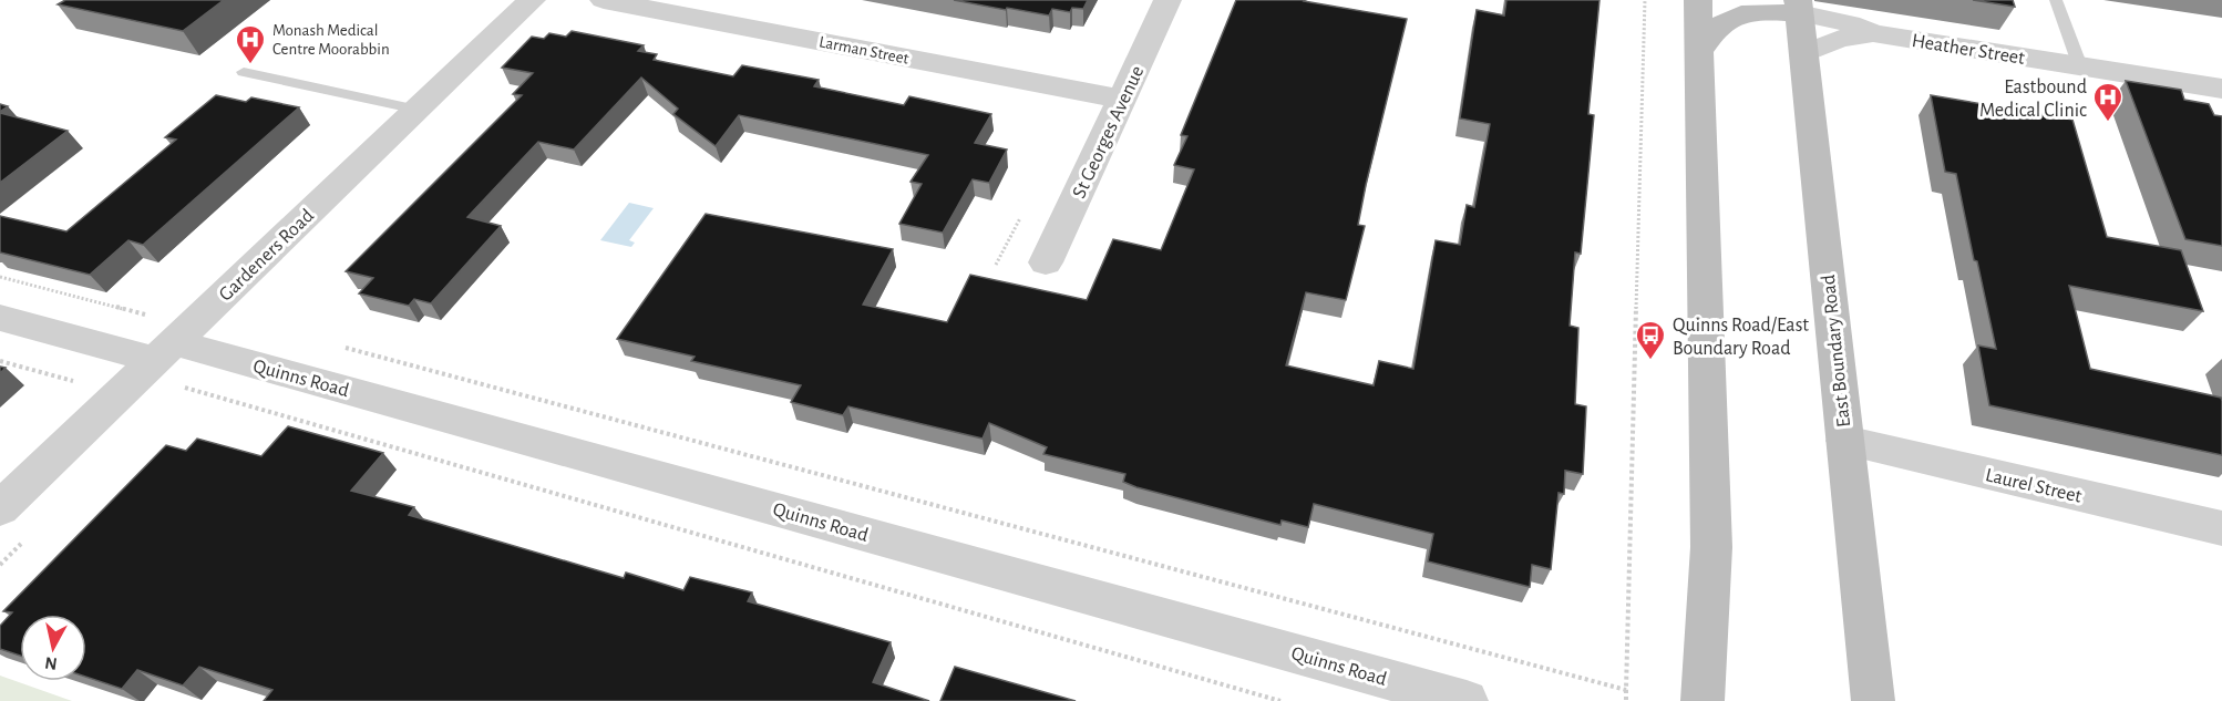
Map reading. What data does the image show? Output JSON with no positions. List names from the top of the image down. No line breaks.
{"streets":{"main road":["East Boundary Road"],"street":["Heather Street","Larman Street","St Georges Avenue","Gardeners Road","Quinns Road","Laurel Street"]},"crossings":[["Heather Street","East Boundary Road"],["Larman Street","St Georges Avenue"],["Gardeners Road","Quinns Road"],["East Boundary Road","Laurel Street"]],"places":{"hospital":["Monash Medical Centre Moorabbin","Eastbound Medical Clinic"],"bus stop":["Quinns Road/East Boundary Road"]},"north":"bottom"}
